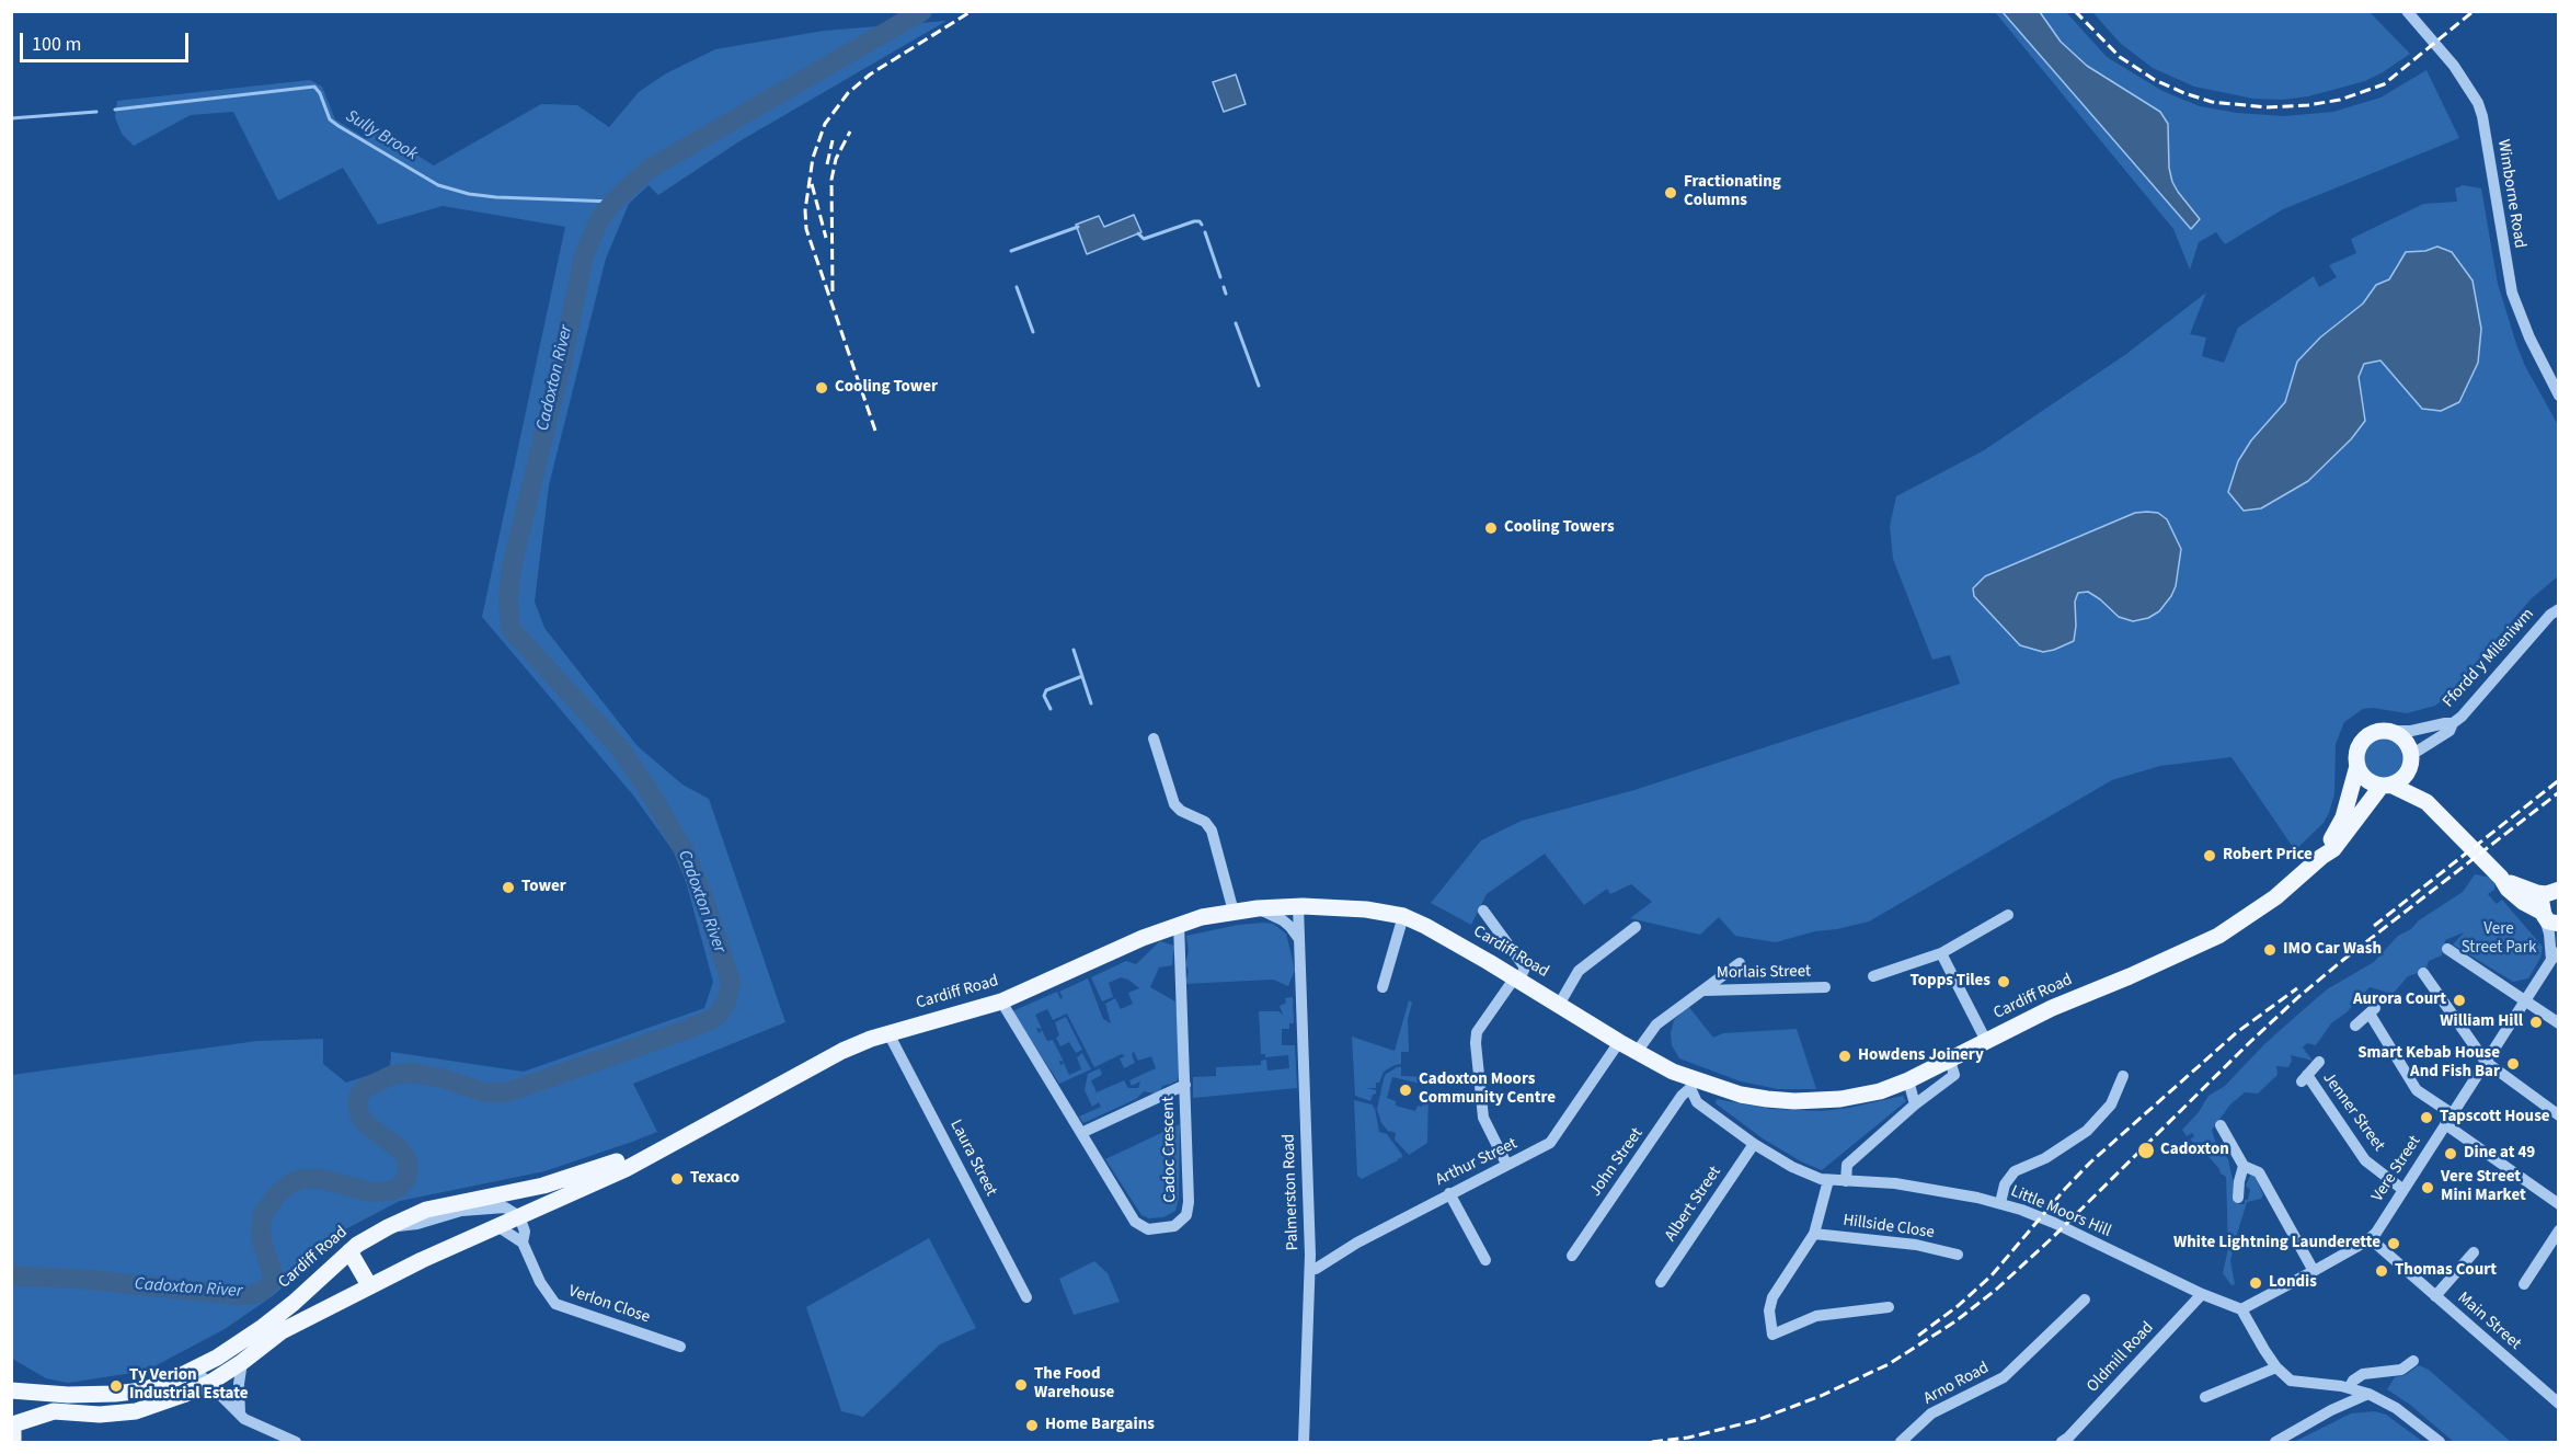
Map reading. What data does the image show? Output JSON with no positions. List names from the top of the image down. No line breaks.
{"streets":{"main road":["Cardiff Road"],"street":["Wimborne Road","Ffordd y Mileniwm","Morlais Street","Jenner Street","Cadoc Crescent","Laura Street","Arthur Street","John Street","Vere Street","Palmerston Road","Albert Street","Little Moors Hill","Hillside Close","Verlon Close","Main Street","Oldmill Road","Arno Road"]},"crossings":[["Ffordd y Mileniwm","Cardiff Road"],["Cardiff Road","Cadoc Crescent"],["Cardiff Road","Laura Street"],["Cardiff Road","Arthur Street"],["Cardiff Road","John Street"],["Cardiff Road","Palmerston Road"],["Cardiff Road","Little Moors Hill"],["Cardiff Road","Verlon Close"],["Jenner Street","Vere Street"],["Arthur Street","Palmerston Road"],["John Street","Little Moors Hill"],["Vere Street","Little Moors Hill"],["Vere Street","Main Street"],["Albert Street","Little Moors Hill"],["Little Moors Hill","Hillside Close"],["Little Moors Hill","Oldmill Road"]],"water":["Sully Brook","Cadoxton River"],"parks":["Vere Street Park"],"places":["Fractionating Columns","Cooling Tower","Cooling Towers","Robert Price","Tower","IMO Car Wash","Topps Tiles","Aurora Court","William Hill","Howdens Joinery","Smart Kebab House And Fish Bar","Cadoxton Moors Community Centre","Tapscott House","Cadoxton","Dine at 49","Texaco","Vere Street Mini Market","White Lightning Launderette","Thomas Court","Londis","The Food Warehouse","Ty Verion Industrial Estate","Home Bargains"],"scale_bar":"100 m"}
